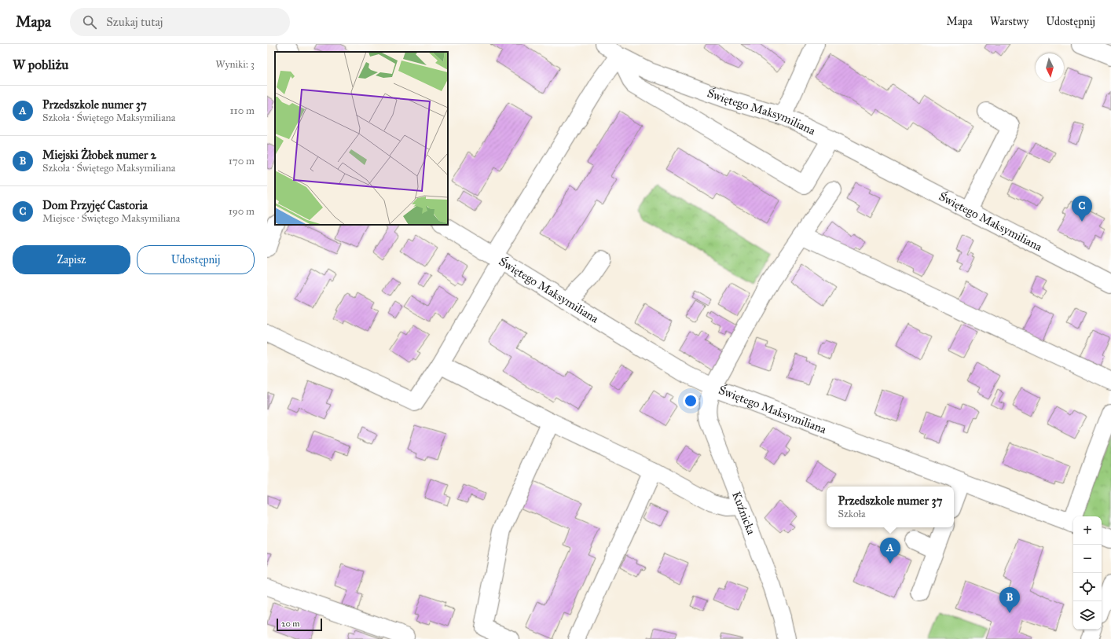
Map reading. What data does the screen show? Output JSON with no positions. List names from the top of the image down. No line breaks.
{"streets":{"street":["Świętego Maksymiliana","Kuźnicka"]},"crossings":[["Świętego Maksymiliana","Kuźnicka"]],"scale_bar":"20 m","north":"bottom","page":{"header":"Mapa","search":"Szukaj tutaj","nav":["Mapa","Warstwy","Udostępnij"],"heading":["W pobliżu","Wyniki: 3"],"list":[{"mark":"A","name":"Przedszkole numer 37","note":"Szkoła · Świętego Maksymiliana","value":"110 m"},{"mark":"B","name":"Miejski Żłobek numer 2","note":"Szkoła · Świętego Maksymiliana","value":"170 m"},{"mark":"C","name":"Dom Przyjęć Castoria","note":"Miejsce · Świętego Maksymiliana","value":"190 m"}],"pins":["C","A","B"],"buttons":["Zapisz","Udostępnij"],"popup":["Przedszkole numer 37","Szkoła"],"map_buttons":["+","−"],"scale":"20 m"}}
